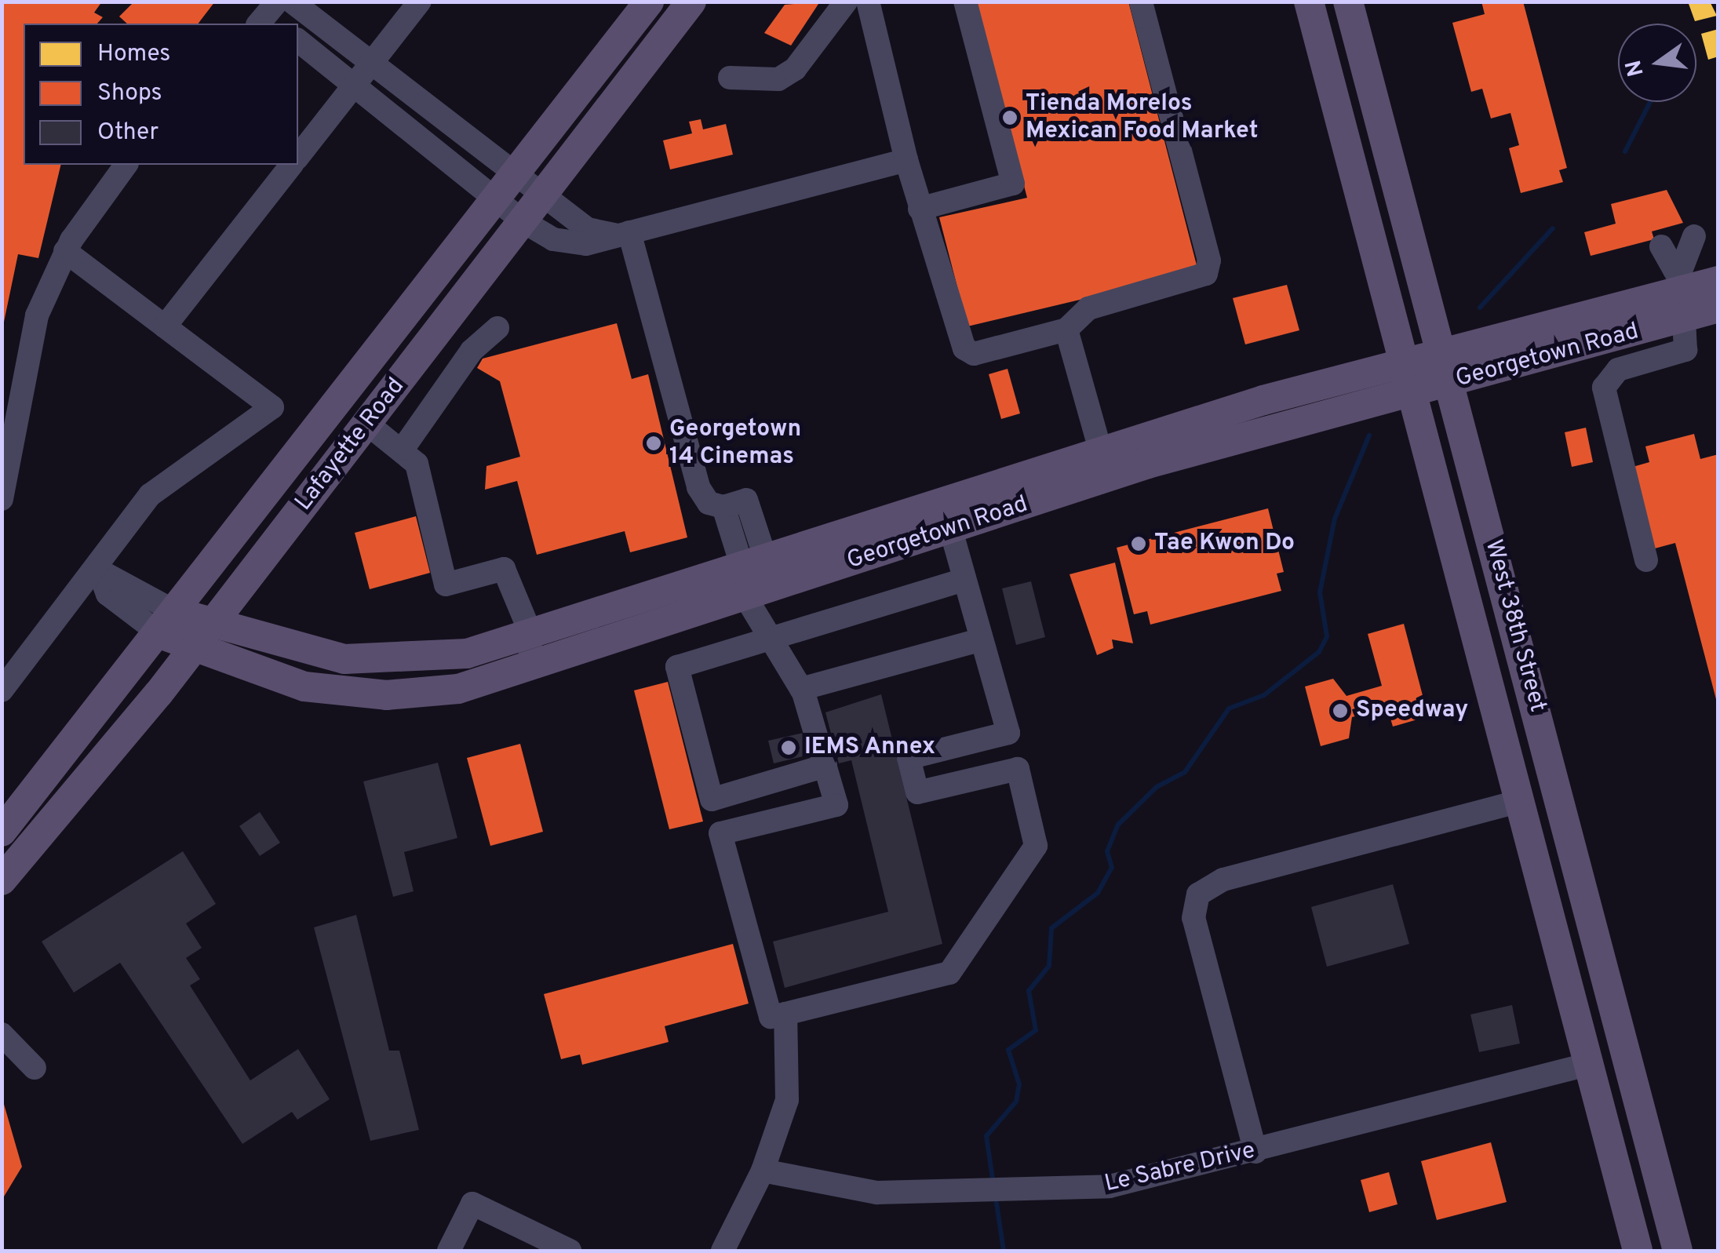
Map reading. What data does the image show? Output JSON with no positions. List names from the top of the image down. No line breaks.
{"streets":{"main road":["Georgetown Road","Lafayette Road","West 38th Street"],"street":["Le Sabre Drive"]},"crossings":[["Georgetown Road","Lafayette Road"],["Georgetown Road","West 38th Street"],["West 38th Street","Le Sabre Drive"]],"places":["Tienda Morelos Mexican Food Market","Georgetown 14 Cinemas","Tae Kwon Do","Speedway","IEMS Annex"],"legend":["Homes","Shops","Other"],"north":"left"}
